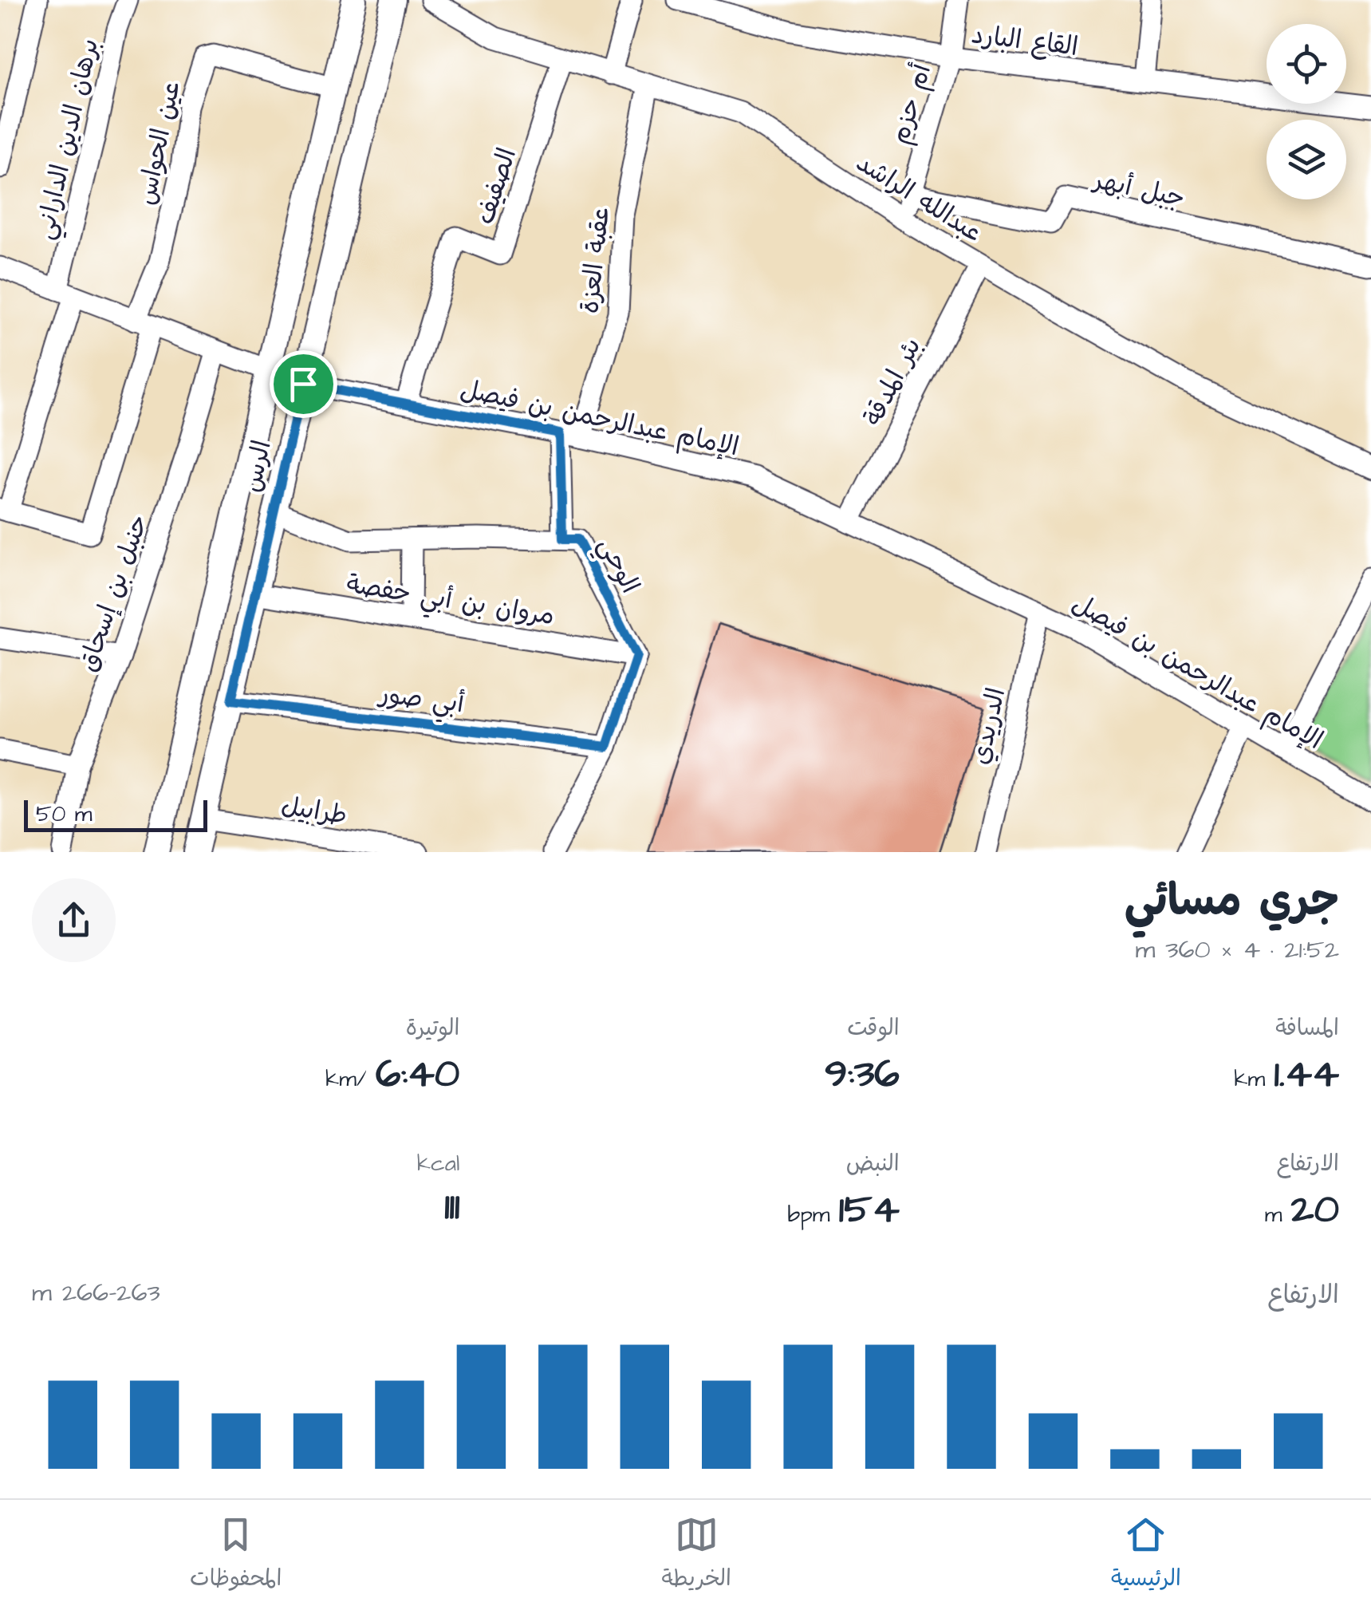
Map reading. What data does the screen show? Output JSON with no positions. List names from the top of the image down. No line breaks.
{"streets":{"street":["القاع البارد","أم حزم","برهان الدين الداراني","عين الحواس","الصفيف","جبل أبهر","عبدالله الراشد","عقبة العزة","بئر المدقة","الإمام عبدالرحمن بن فيصل","الرس","الوحي","حنبل بن إسحاق","مروان بن أبي حفصة","أبي صور","الدريدي","طرابيل"]},"crossings":[["القاع البارد","أم حزم"],["أم حزم","جبل أبهر"],["أم حزم","عبدالله الراشد"],["برهان الدين الداراني","عين الحواس"],["برهان الدين الداراني","الإمام عبدالرحمن بن فيصل"],["عين الحواس","الإمام عبدالرحمن بن فيصل"],["عين الحواس","الرس"],["الصفيف","عبدالله الراشد"],["الصفيف","الإمام عبدالرحمن بن فيصل"],["عبدالله الراشد","عقبة العزة"],["عبدالله الراشد","بئر المدقة"],["عقبة العزة","الإمام عبدالرحمن بن فيصل"],["بئر المدقة","الإمام عبدالرحمن بن فيصل"],["الإمام عبدالرحمن بن فيصل","الرس"],["الإمام عبدالرحمن بن فيصل","حنبل بن إسحاق"],["الإمام عبدالرحمن بن فيصل","الدريدي"],["الرس","الوحي"],["الرس","مروان بن أبي حفصة"],["الرس","أبي صور"],["الرس","طرابيل"],["الوحي","مروان بن أبي حفصة"]],"scale_bar":"50 m","page":{"scale":"50 m","heading":["جري مسائي","21:52 · 4 × 360 m"],"stats":[["المسافة","1.44 km"],["الوقت","9:36"],["الوتيرة","6:40 /km"],["الارتفاع","20 m"],["النبض","154 bpm"],["kcal","111"]],"chart":["الارتفاع","263–266 m"],"tabs":["الرئيسية","الخريطة","المحفوظات"]}}
